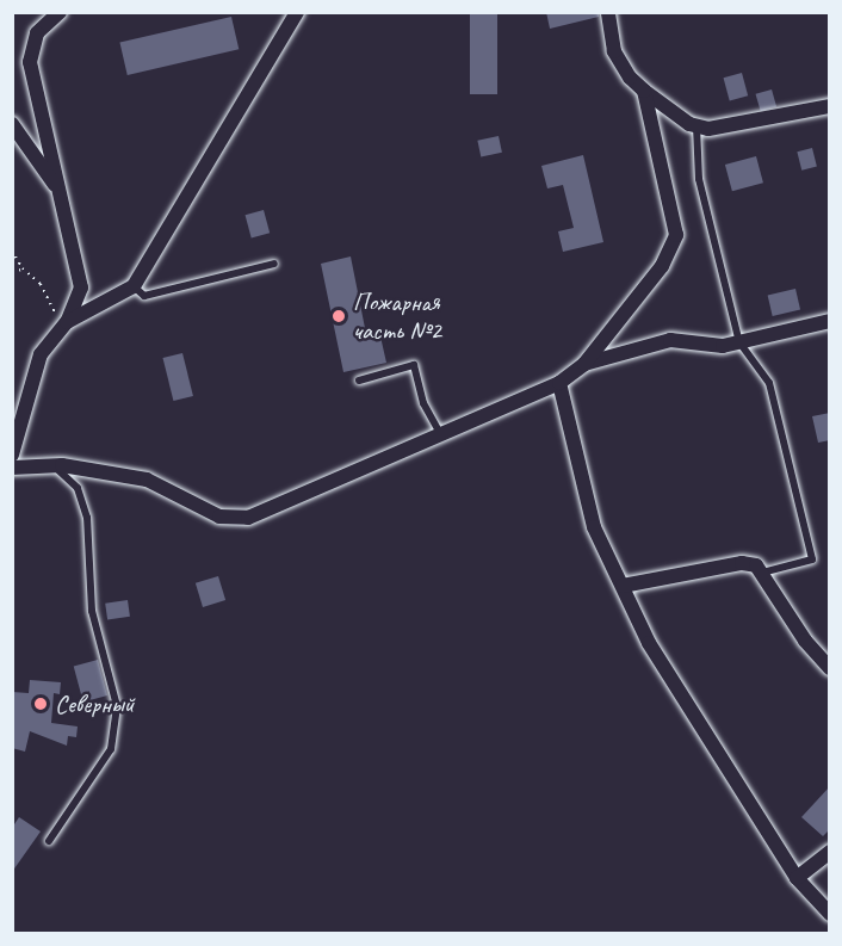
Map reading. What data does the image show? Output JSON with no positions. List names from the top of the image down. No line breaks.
{"places":["Пожарная часть №2","Северный"]}
